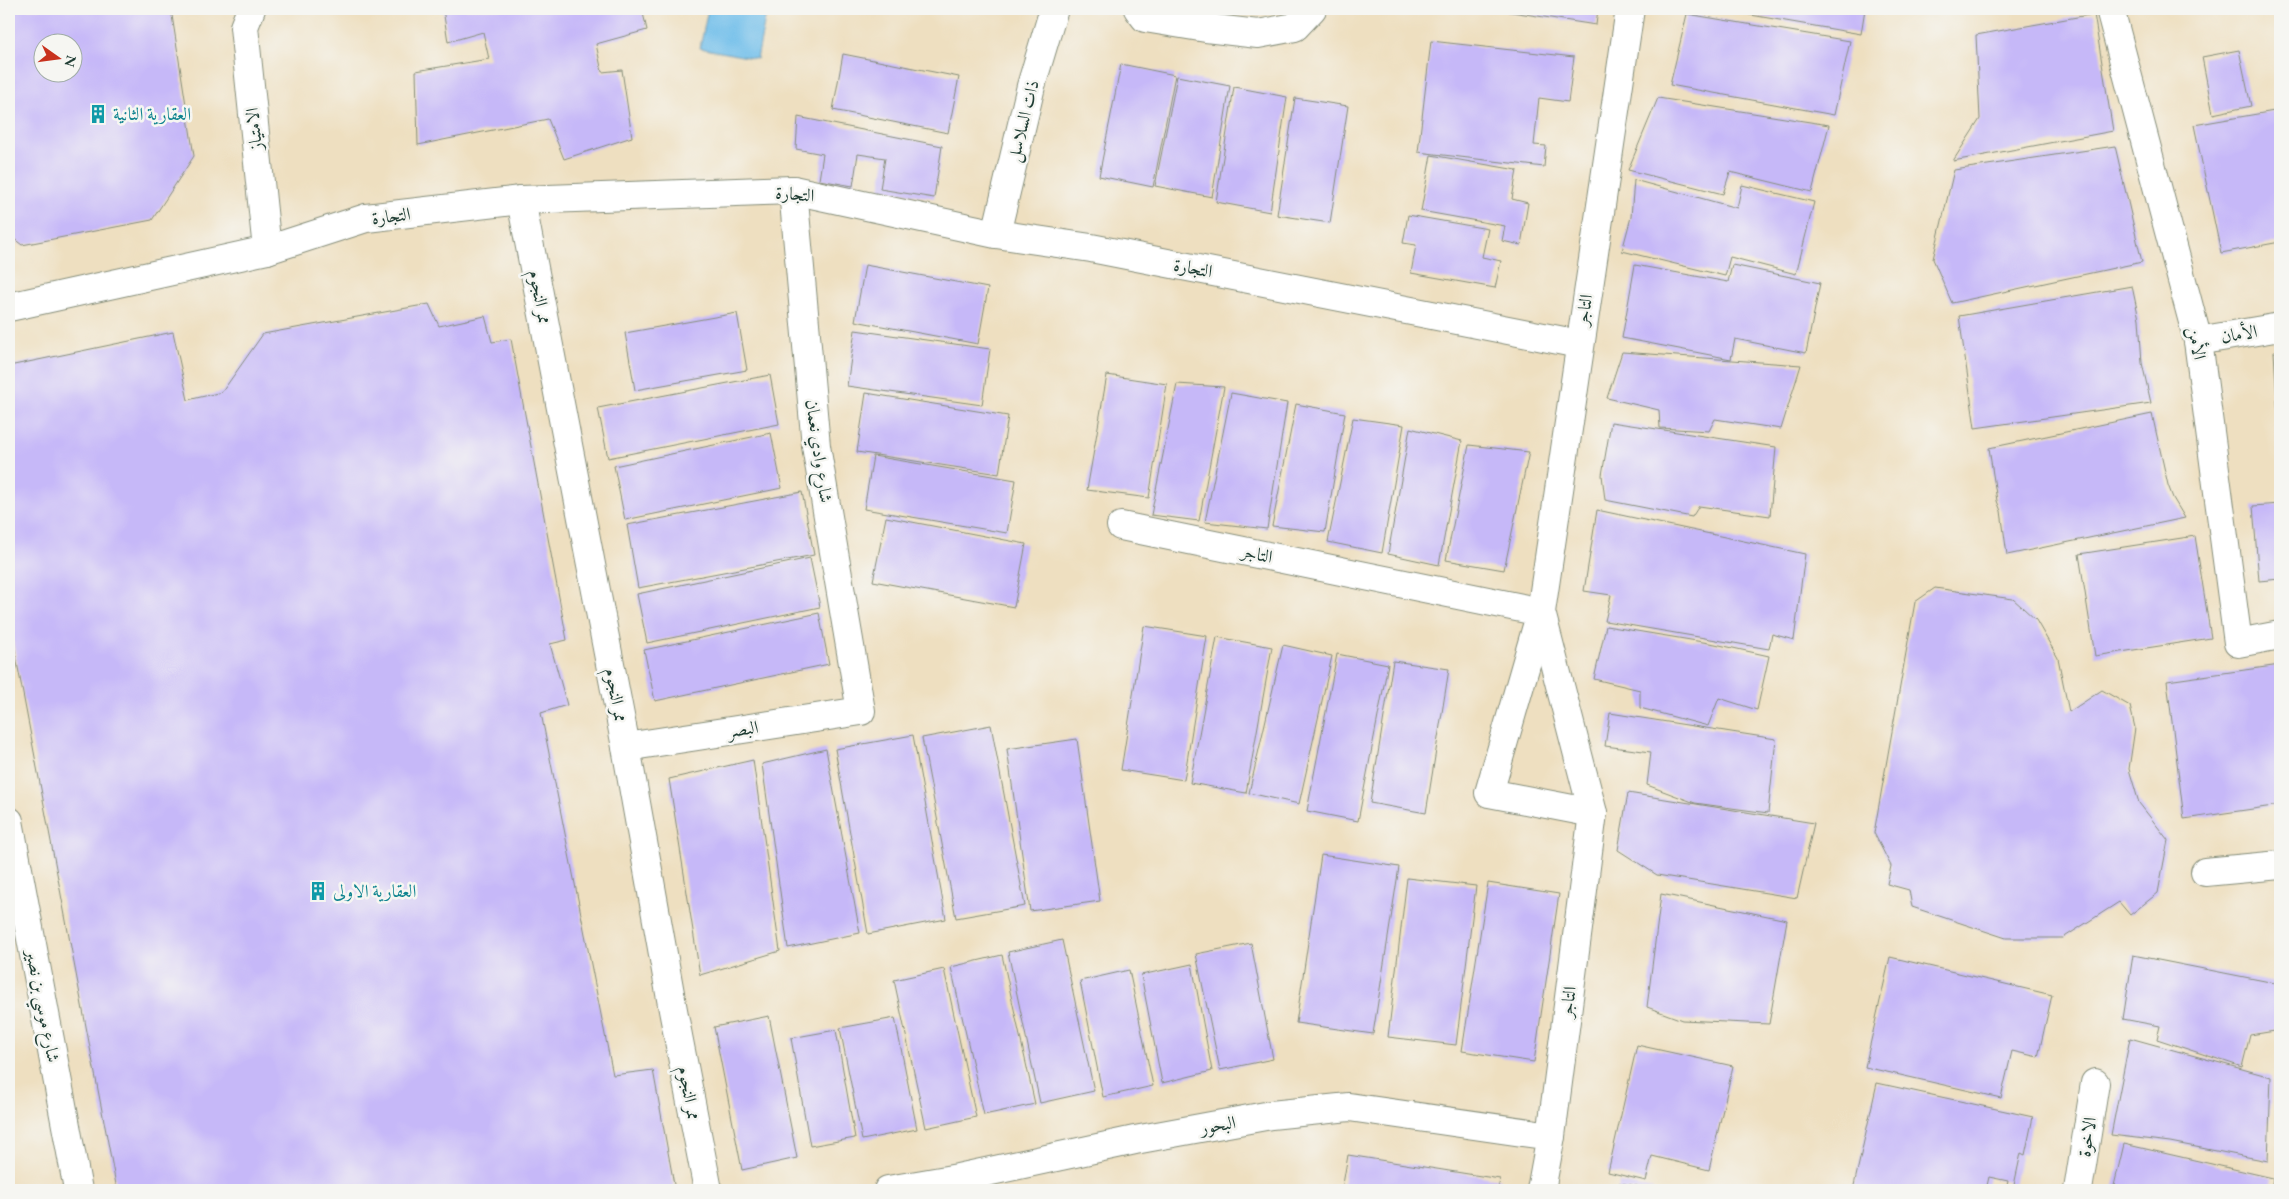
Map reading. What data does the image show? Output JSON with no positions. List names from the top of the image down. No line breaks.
{"streets":{"street":["ذات السلاسل","الامتياز","التجارة","ممر النجوم","التاجر","الأمان","الأمن","شارع وادي نعمان","البصر","شارع موسي بن نصير","البحور","الاخوة"]},"crossings":[["ذات السلاسل","التجارة"],["الامتياز","التجارة"],["التجارة","ممر النجوم"],["التجارة","التاجر"],["التجارة","شارع وادي نعمان"],["ممر النجوم","البصر"],["التاجر","البحور"],["الأمان","الأمن"],["شارع وادي نعمان","البصر"]],"places":{"building":["العقارية الثانية","العقارية الاولى"]},"north":"right"}
